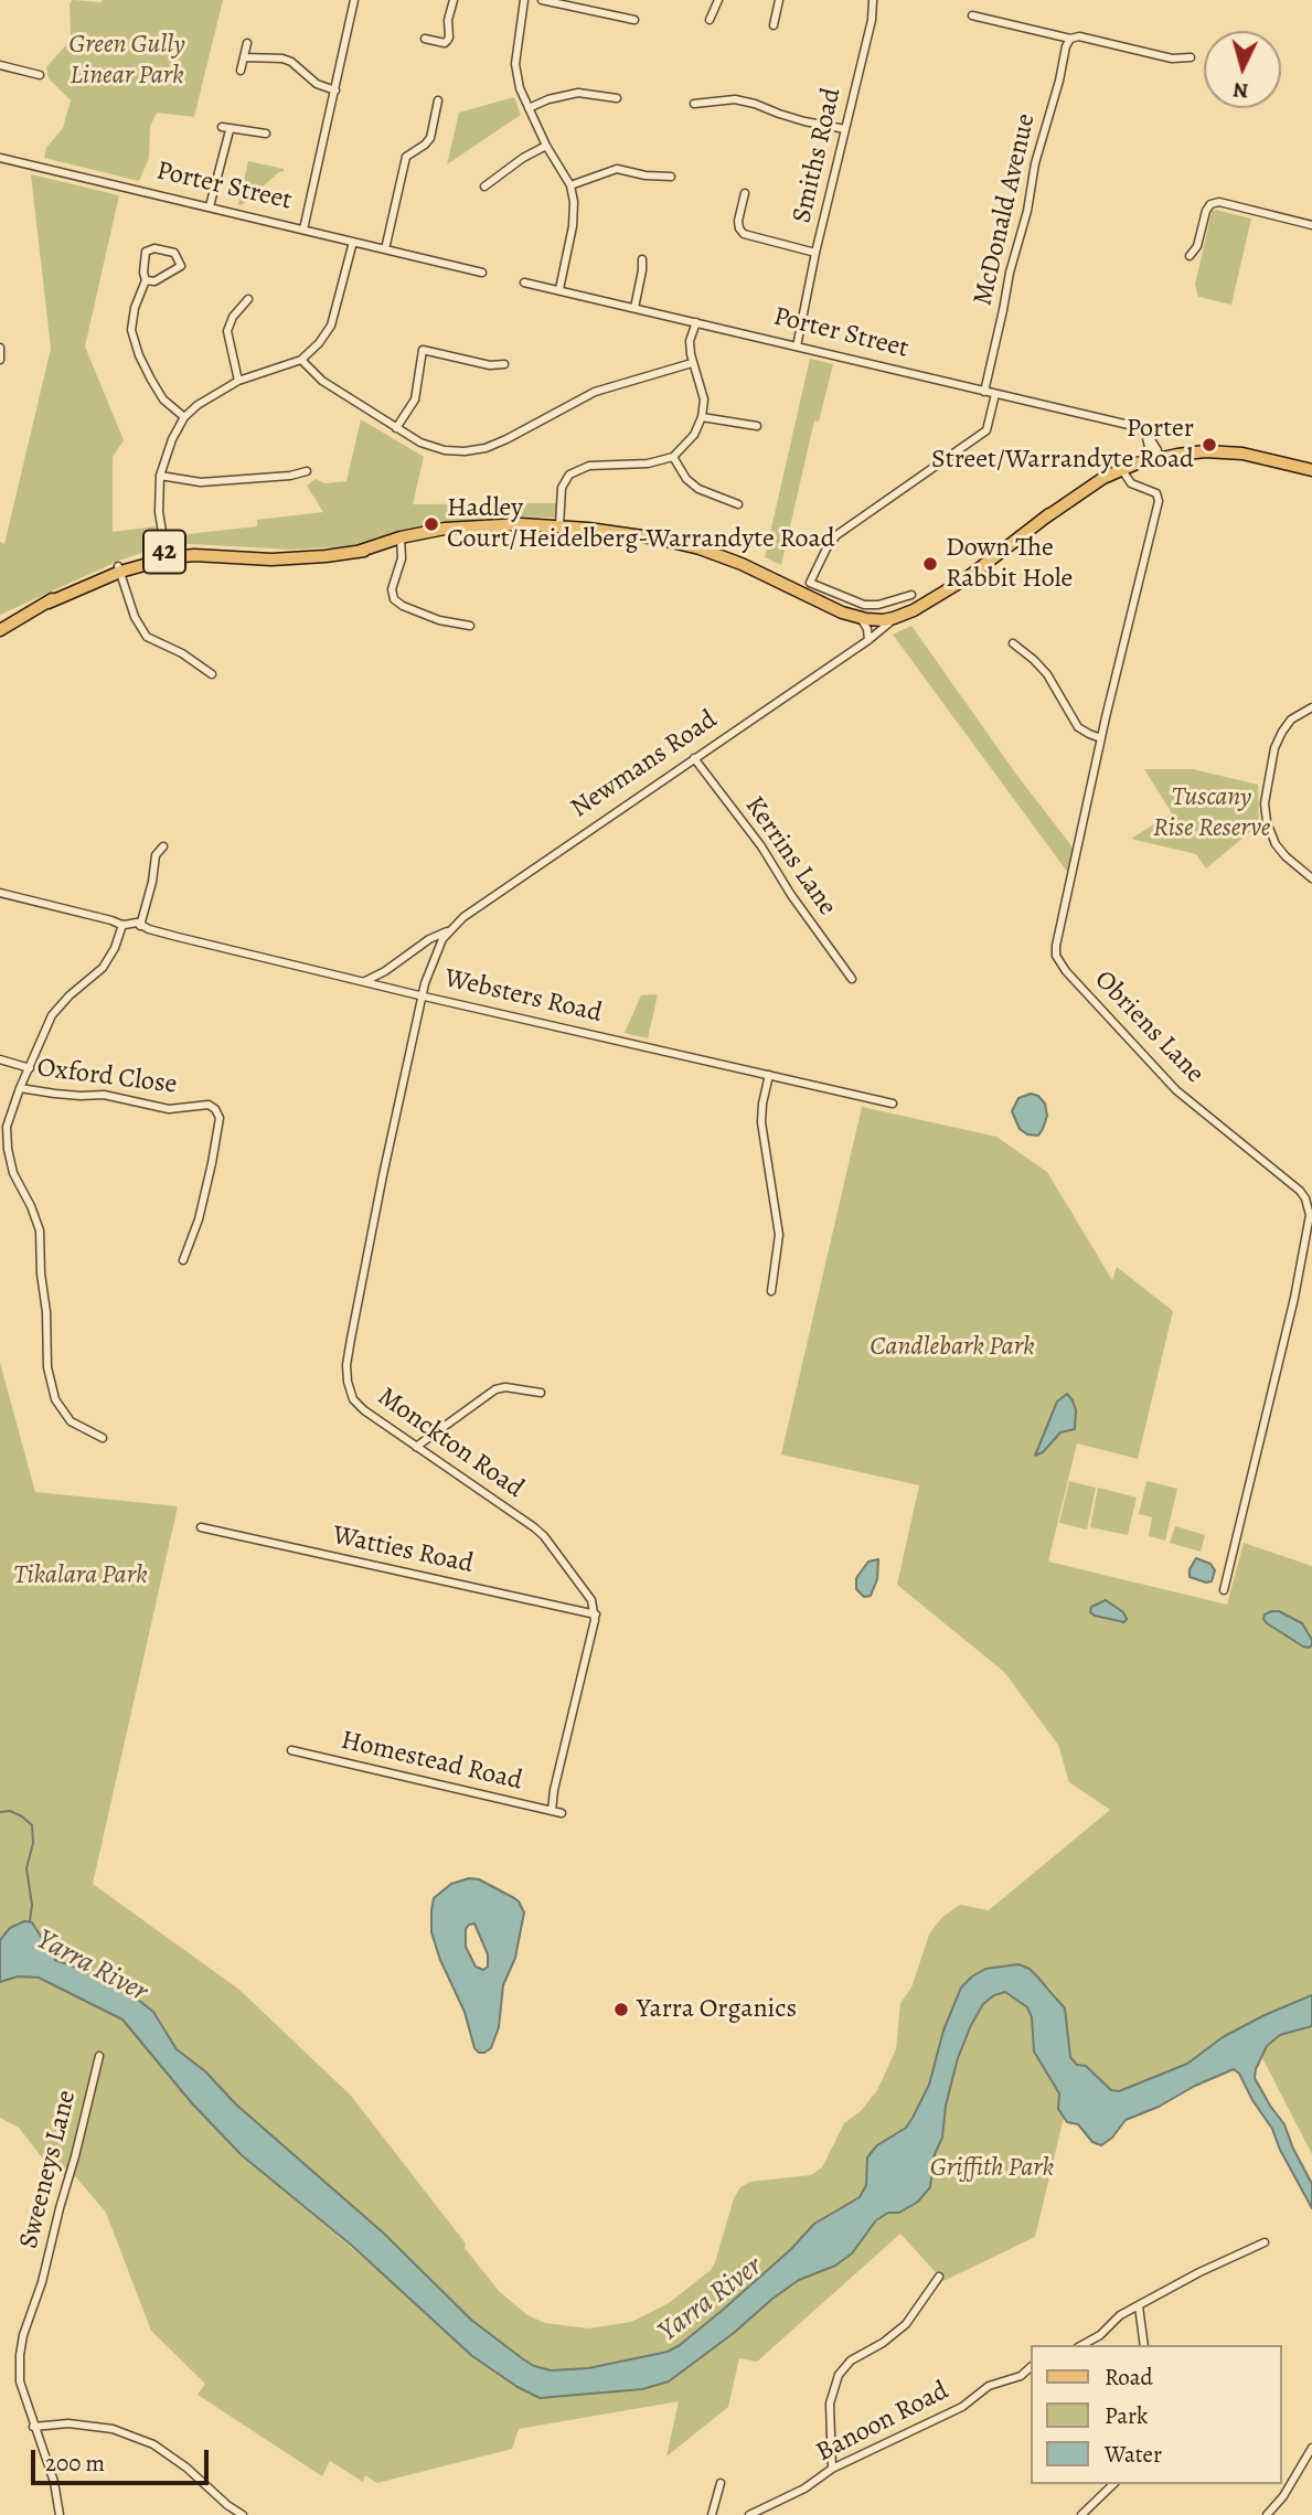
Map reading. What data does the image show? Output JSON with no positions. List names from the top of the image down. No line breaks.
{"streets":{"main road":["42","Newmans Road"],"street":["Smiths Road","Porter Street","McDonald Avenue","Kerrins Lane","Websters Road","Obriens Lane","Oxford Close","Monckton Road","Watties Road","Homestead Road","Sweeneys Lane","Banoon Road"]},"crossings":[["Smiths Road","Porter Street"],["Porter Street","McDonald Avenue"],["Porter Street","42"],["Porter Street","Newmans Road"],["42","Newmans Road"],["Newmans Road","Kerrins Lane"],["Newmans Road","Websters Road"],["Newmans Road","Obriens Lane"],["Newmans Road","Monckton Road"],["Websters Road","Monckton Road"],["Monckton Road","Watties Road"]],"water":["Yarra River"],"parks":["Green Gully Linear Park","Tuscany Rise Reserve","Candlebark Park","Tikalara Park","Griffith Park"],"places":["Porter Street/Warrandyte Road","Hadley Court/Heidelberg-Warrandyte Road","Down The Rabbit Hole","Yarra Organics"],"legend":["Road","Park","Water"],"scale_bar":"200 m","north":"bottom"}
